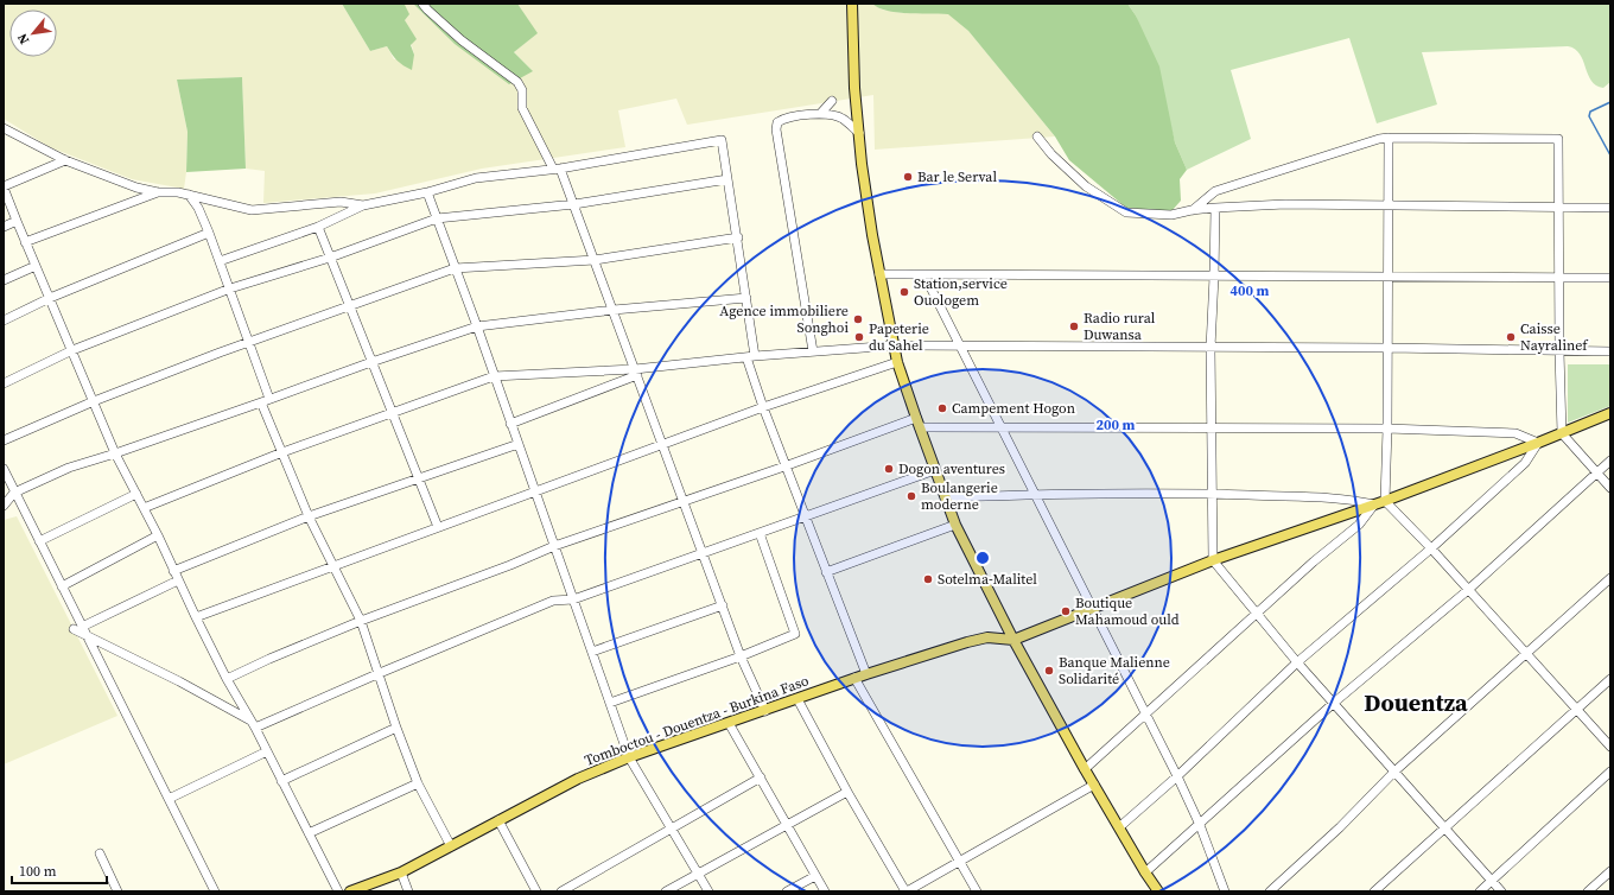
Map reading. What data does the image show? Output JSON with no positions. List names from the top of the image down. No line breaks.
{"streets":{"main road":["Tomboctou - Douentza - Burkina Faso"]},"districts":["Douentza"],"places":["Bar le Serval","Station,service Ouologem","Agence immobiliere Songhoi","Radio rural Duwansa","Papeterie du Sahel","Caisse Nayralinef","Campement Hogon","Dogon aventures","Boulangerie moderne","Sotelma-Malitel","Boutique Mahamoud ould","Banque Malienne Solidarité"],"scale_bar":"100 m","north":"bottom left","rings":["400 m","200 m"]}
